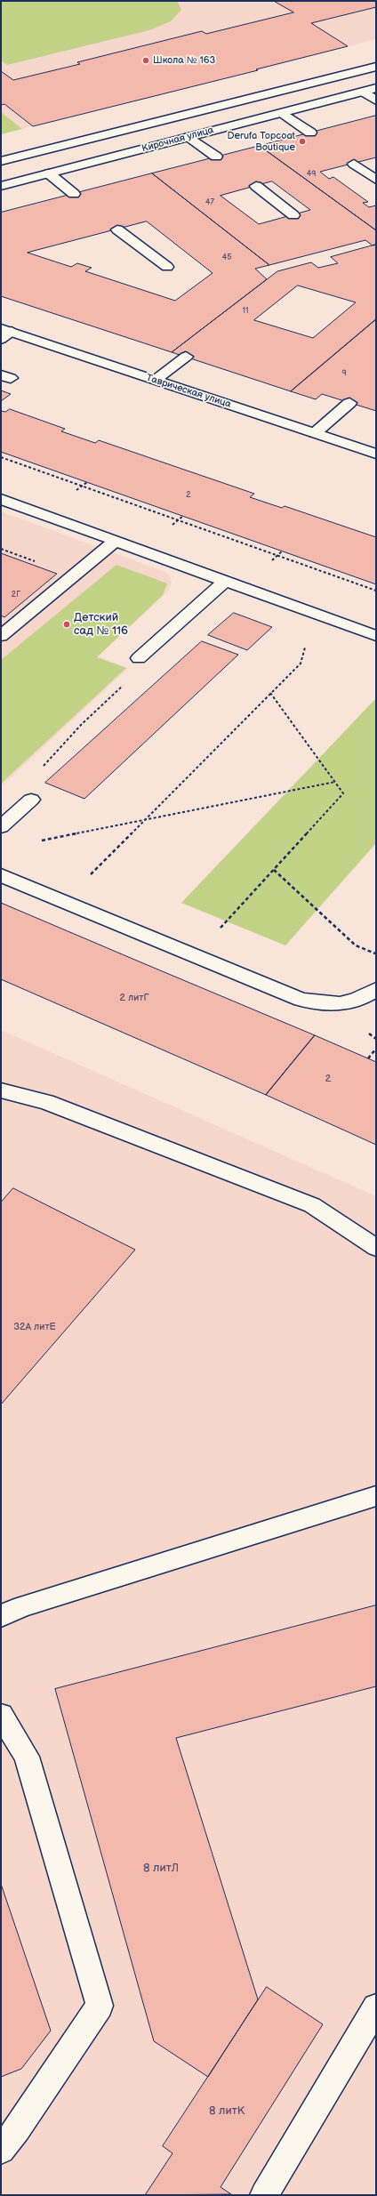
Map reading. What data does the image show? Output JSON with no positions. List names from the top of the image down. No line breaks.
{"streets":{"main road":["Кирочная улица","Таврическая улица"]},"places":["Школа № 163","Derufa Topcoat Boutique","Детский сад № 116"],"house_numbers":["49","47","45","11","9","2","2Г","2 литГ","2","32А литЕ","8 литЛ","8 литК"]}
